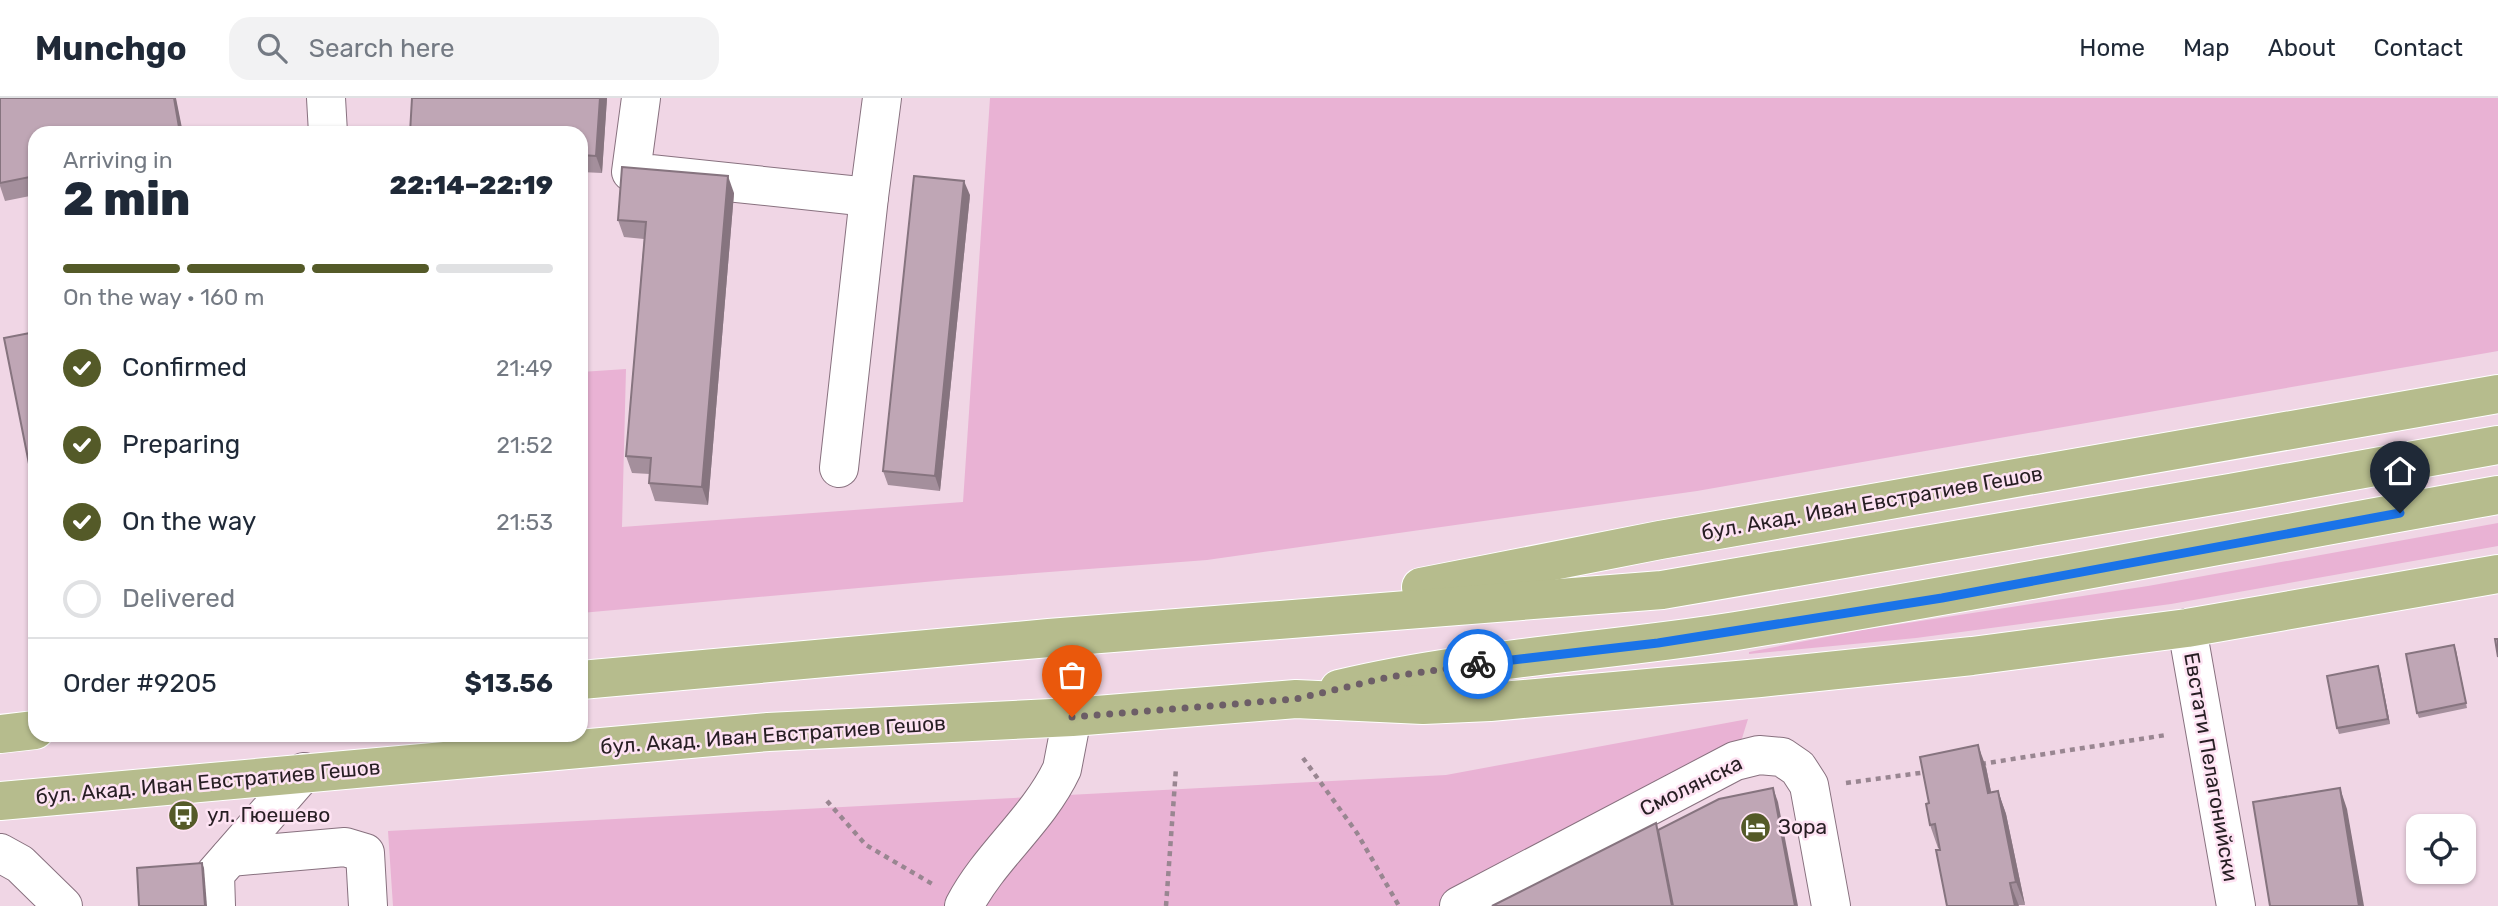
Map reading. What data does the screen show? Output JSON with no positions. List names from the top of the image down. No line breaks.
{"streets":{"main road":["бул. Акад. Иван Евстратиев Гешов"],"street":["Евстати Пелагонийски","Смолянска"]},"crossings":[["бул. Акад. Иван Евстратиев Гешов","Евстати Пелагонийски"]],"places":{"bus stop":["ул. Гюешево"],"hotel":["Зора"]},"page":{"header":"Munchgo","search":"Search here","nav":["Home","Map","About","Contact"],"heading":["2 min","Arriving in","22:14–22:19"],"panel":["Order #9205","$13.56"],"bar":"On the way · 160 m","list":[["Confirmed","21:49"],["Preparing","21:52"],["On the way","21:53"],"Delivered"]}}
